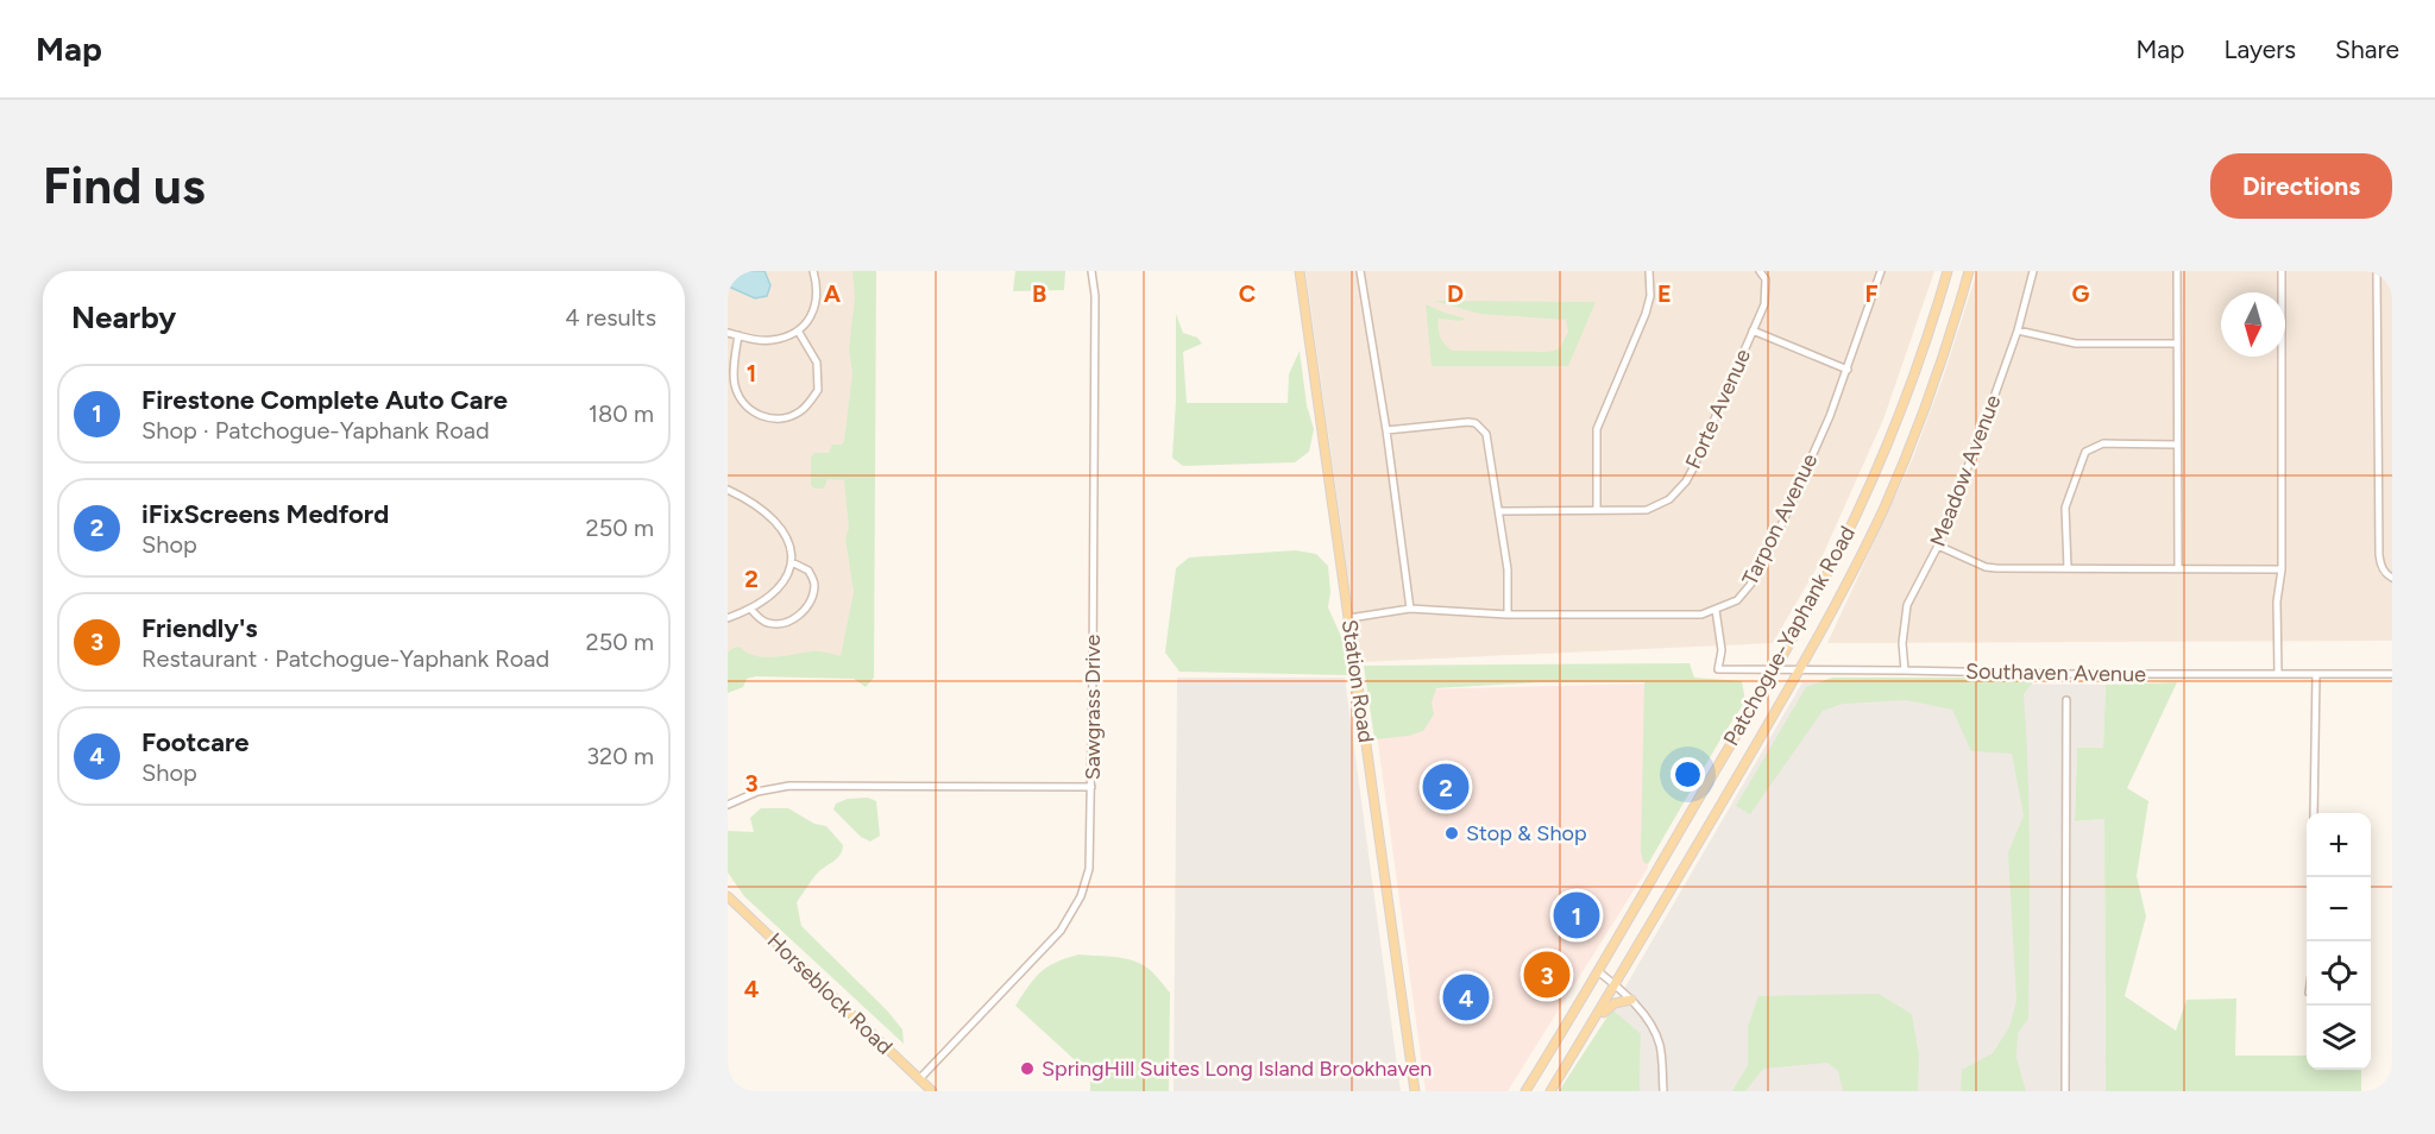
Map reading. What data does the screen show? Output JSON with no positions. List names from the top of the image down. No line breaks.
{"streets":{"main road":["Patchogue-Yaphank Road","Station Road","Horseblock Road"],"street":["Forte Avenue","Meadow Avenue","Tarpon Avenue","Southaven Avenue","Sawgrass Drive"]},"crossings":[["Meadow Avenue","Southaven Avenue"],["Tarpon Avenue","Southaven Avenue"],["Tarpon Avenue","Station Road"],["Patchogue-Yaphank Road","Southaven Avenue"],["Sawgrass Drive","Horseblock Road"]],"places":["Stop & Shop","SpringHill Suites Long Island Brookhaven"],"north":"bottom","page":{"header":"Map","nav":["Map","Layers","Share"],"buttons":"Directions","title":"Find us","heading":["Nearby","4 results"],"list":[{"mark":"1","name":"Firestone Complete Auto Care","note":"Shop · Patchogue-Yaphank Road","value":"180 m"},{"mark":"2","name":"iFixScreens Medford","note":"Shop","value":"250 m"},{"mark":"3","name":"Friendly's","note":"Restaurant · Patchogue-Yaphank Road","value":"250 m"},{"mark":"4","name":"Footcare","note":"Shop","value":"320 m"}],"pins":["2","1","3","4"],"map_buttons":["+","−"]},"grid":{"columns":["A","B","C","D","E","F","G"],"rows":["1","2","3","4"]}}
